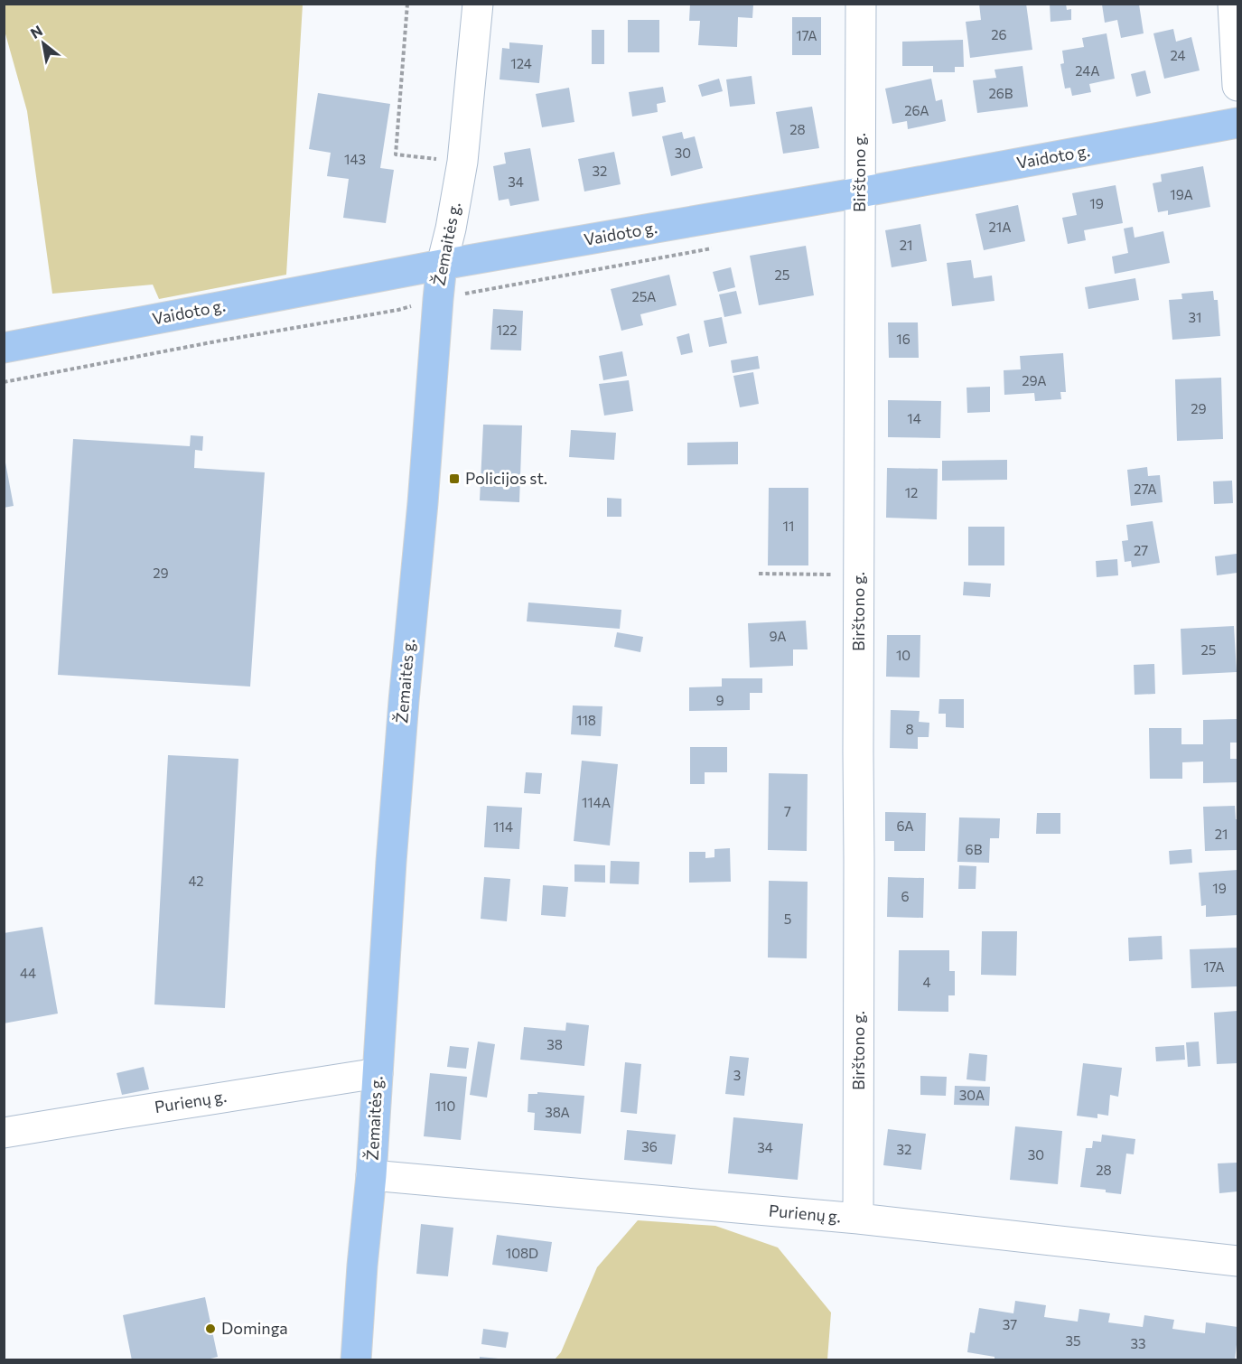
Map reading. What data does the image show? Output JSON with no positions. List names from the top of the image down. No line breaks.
{"streets":{"main road":["Vaidoto g.","Žemaitės g."],"street":["Birštono g.","Purienų g."]},"crossings":[["Vaidoto g.","Birštono g."],["Vaidoto g.","Žemaitės g."],["Birštono g.","Purienų g."],["Žemaitės g.","Purienų g."]],"places":{"transit":["Policijos st."],"other":["Dominga"]},"house_numbers":["26","17A","24","124","24A","26B","26A","28","30","143","32","34","19A","19","21A","21","25","25A","31","122","16","29A","29","14","27A","12","11","27","29","9A","25","10","9","118","8","114A","7","6A","114","21","6B","42","19","6","5","17A","44","4","38","3","30A","110","38A","36","34","32","30","28","108D","37","35","33"],"north":"top left"}
